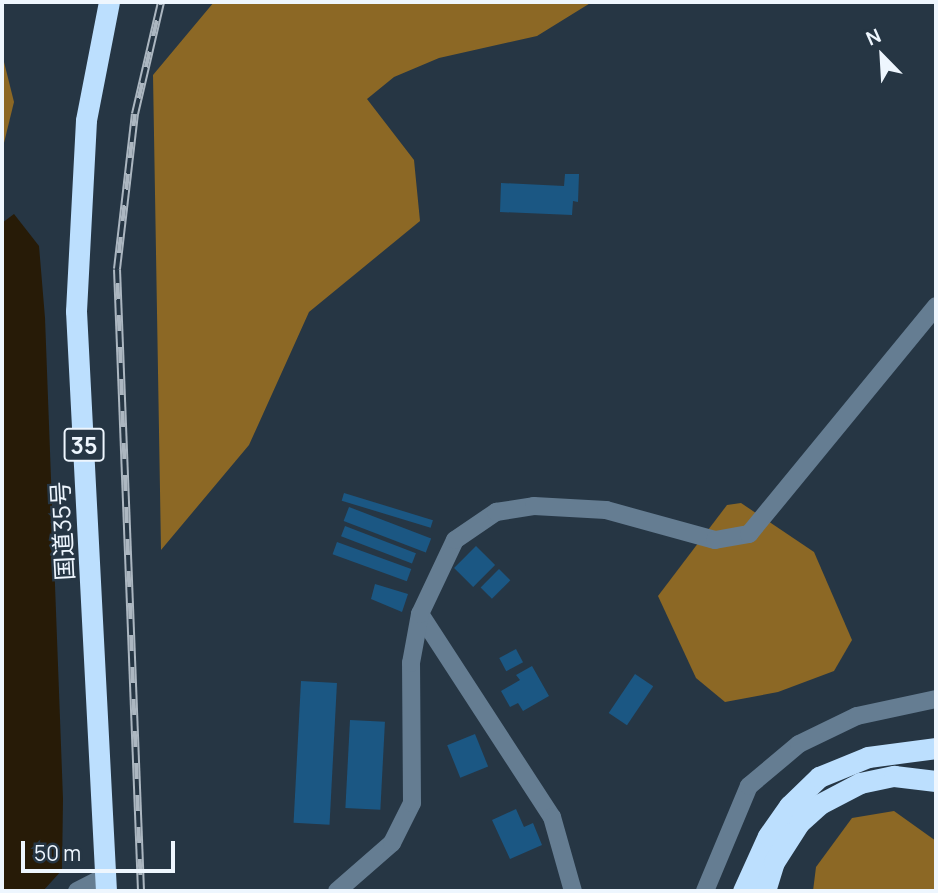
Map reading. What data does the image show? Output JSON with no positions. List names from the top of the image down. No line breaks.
{"streets":{"highway":["35","国道35号"]},"scale_bar":"50 m","north":"top left"}
